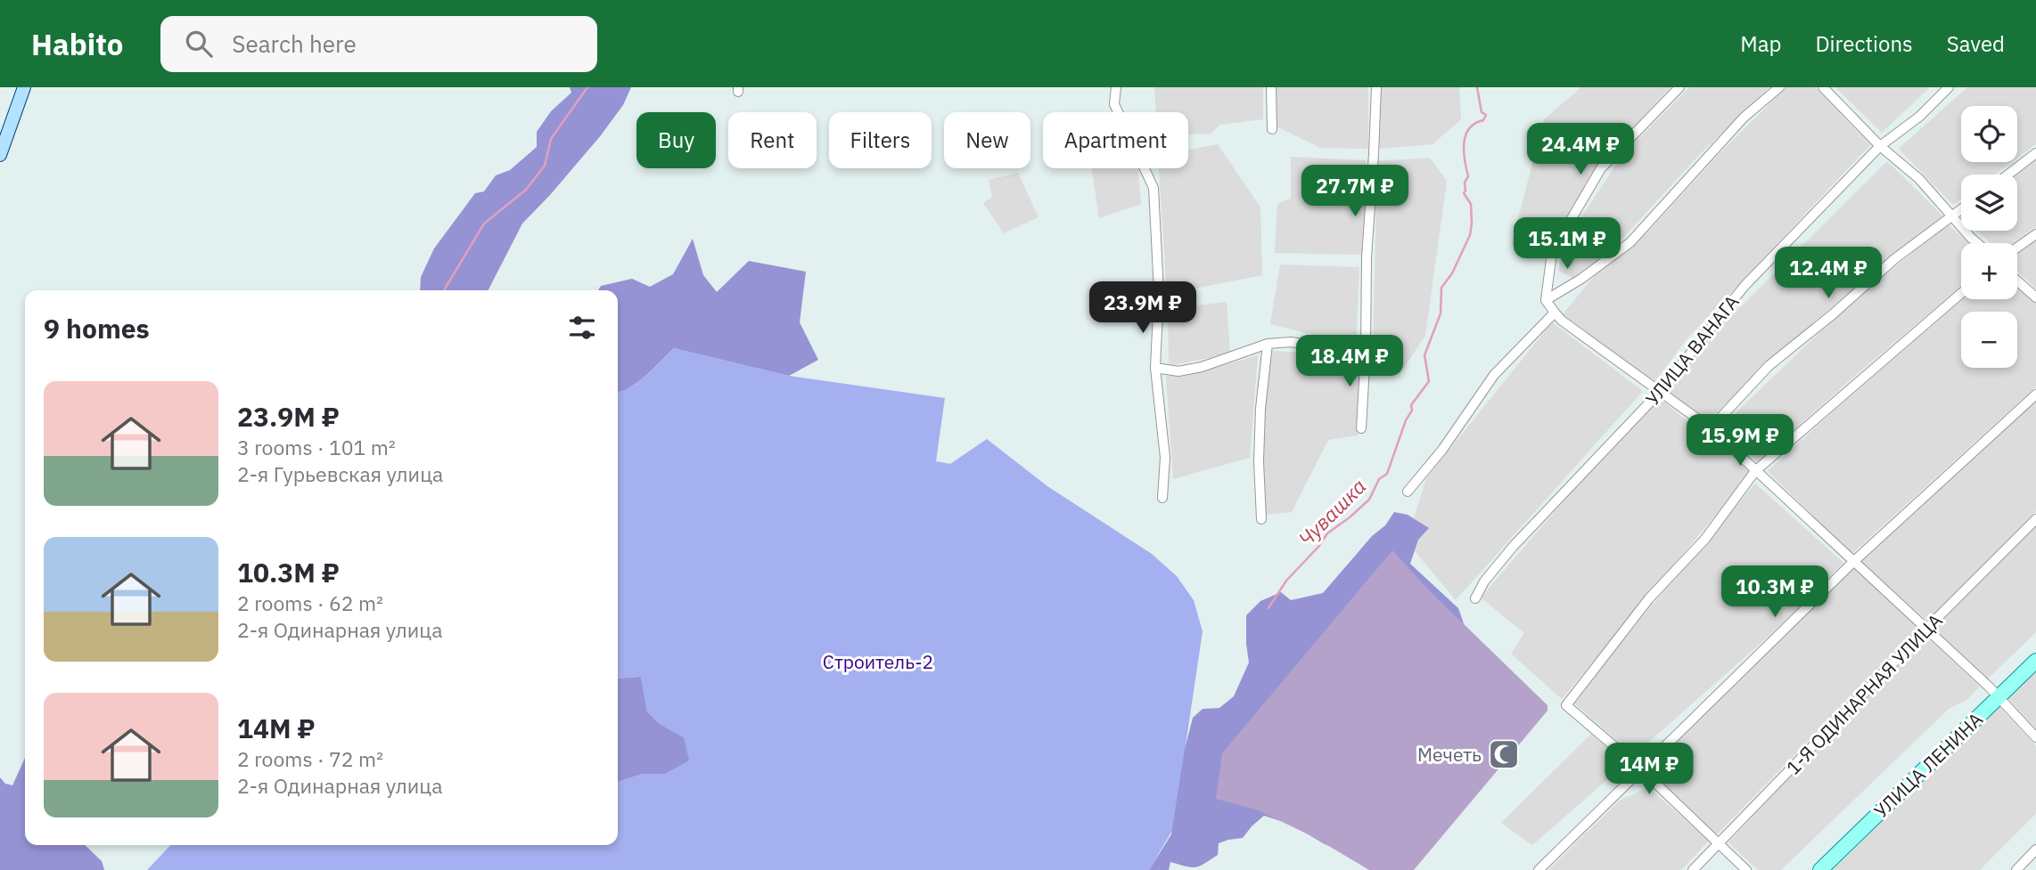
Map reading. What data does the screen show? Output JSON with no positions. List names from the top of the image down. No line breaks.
{"streets":{"main road":["УЛИЦА ЛЕНИНА"],"street":["УЛИЦА ВАНАГА","1-Я ОДИНАРНАЯ УЛИЦА"]},"water":["Чувашка"],"parks":["Строитель-2"],"places":{"mosque":["Мечеть"]},"page":{"header":"Habito","search":"Search here","nav":["Map","Directions","Saved"],"map_buttons":["+","−"],"chip":["Buy","Rent","Filters","New","Apartment"],"price":["24.4M ₽","27.7M ₽","15.1M ₽","12.4M ₽","23.9M ₽","18.4M ₽","15.9M ₽","10.3M ₽","14M ₽"],"heading":"9 homes","list":[{"name":"23.9M ₽","note":"3 rooms · 101 m² · 2-я Гурьевская улица"},{"name":"10.3M ₽","note":"2 rooms · 62 m² · 2-я Одинарная улица"},{"name":"14M ₽","note":"2 rooms · 72 m² · 2-я Одинарная улица"}]}}
